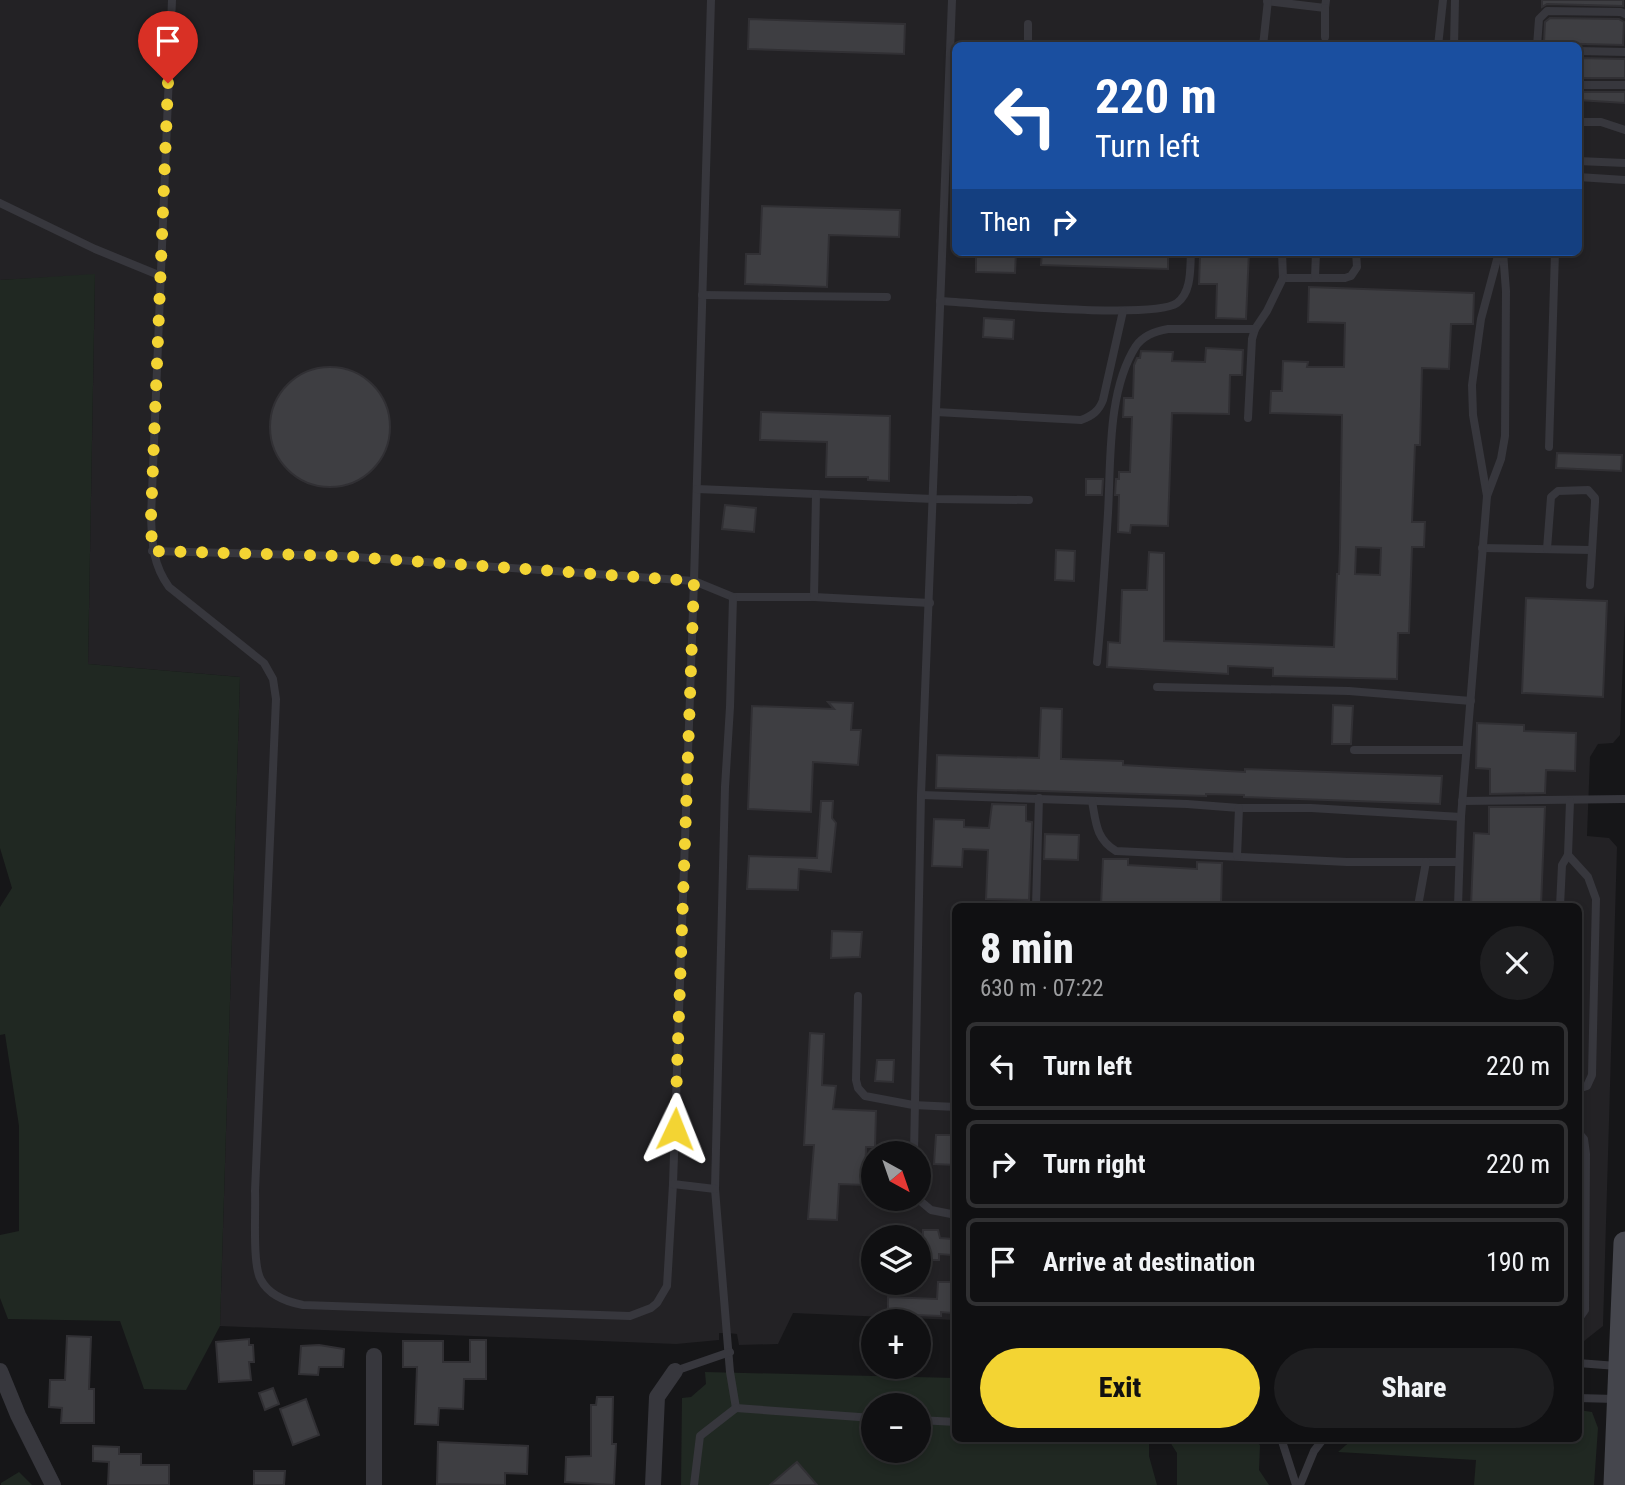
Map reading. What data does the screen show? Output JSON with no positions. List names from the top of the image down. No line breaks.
{"north":"bottom right","page":{"turn":["220 m","Turn left"],"then":"Then","heading":["8 min","630 m · 07:22"],"list":[{"name":"Turn left","value":"220 m"},{"name":"Turn right","value":"220 m"},{"name":"Arrive at destination","value":"190 m"}],"map_buttons":["+","−"],"buttons":["Exit","Share"]}}
